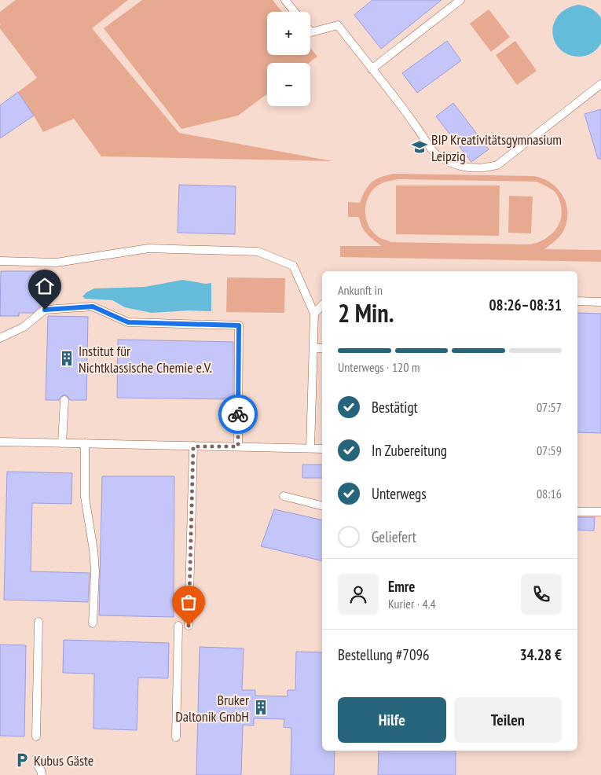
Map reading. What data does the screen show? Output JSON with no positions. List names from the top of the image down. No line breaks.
{"places":{"school or university":["BIP Kreativitätsgymnasium Leipzig"],"building":["Institut für Nichtklassische Chemie e.V.","Bruker Daltonik GmbH"],"parking":["Kubus Gäste"]},"page":{"map_buttons":["+","−"],"heading":["2 Min.","Ankunft in","08:26–08:31"],"panel":["Emre","Kurier · 4.4","Bestellung #7096","34.28 €"],"bar":"Unterwegs · 120 m","list":[["Bestätigt","07:57"],["In Zubereitung","07:59"],["Unterwegs","08:16"],"Geliefert"],"buttons":["Hilfe","Teilen"]}}
